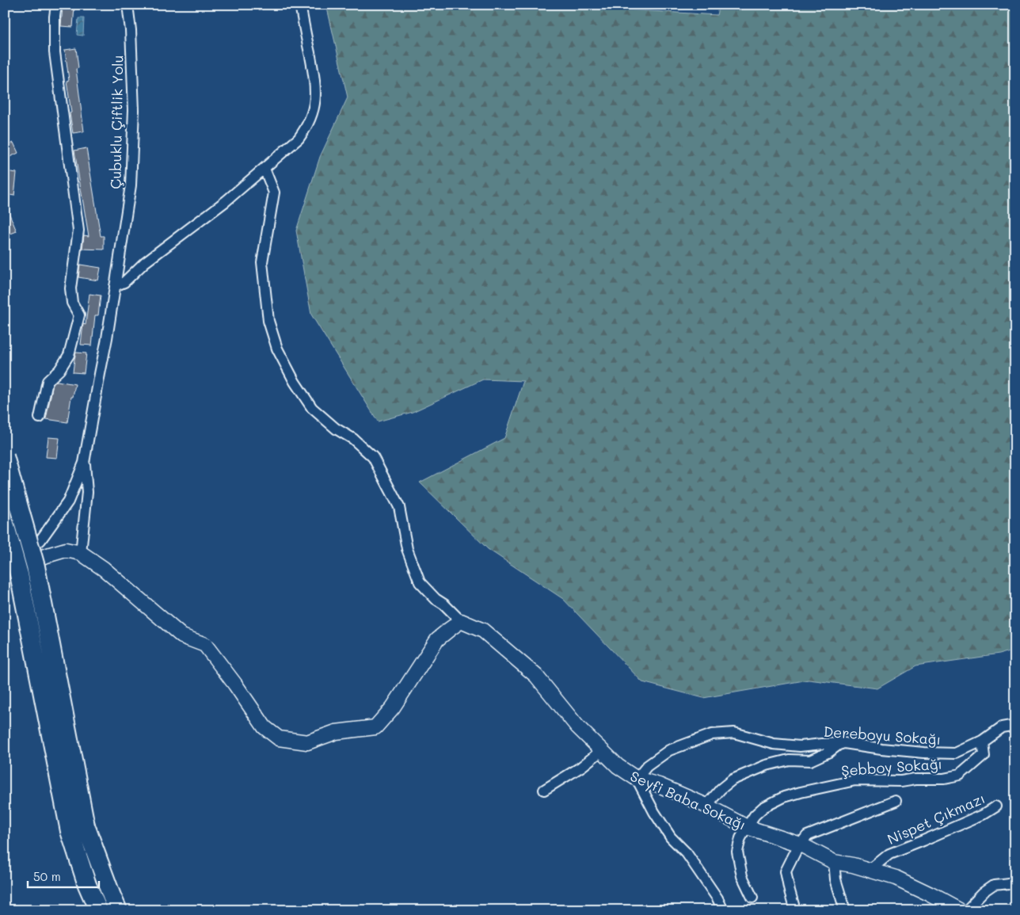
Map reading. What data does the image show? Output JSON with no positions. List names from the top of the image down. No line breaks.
{"streets":{"street":["Çubuklu Çiftlik Yolu","Dereboyu Sokağı","Şebboy Sokağı","Seyfi Baba Sokağı","Nispet Çıkmazı"]},"crossings":[["Dereboyu Sokağı","Şebboy Sokağı"],["Dereboyu Sokağı","Seyfi Baba Sokağı"],["Şebboy Sokağı","Seyfi Baba Sokağı"],["Seyfi Baba Sokağı","Nispet Çıkmazı"]],"scale_bar":"50 m"}
